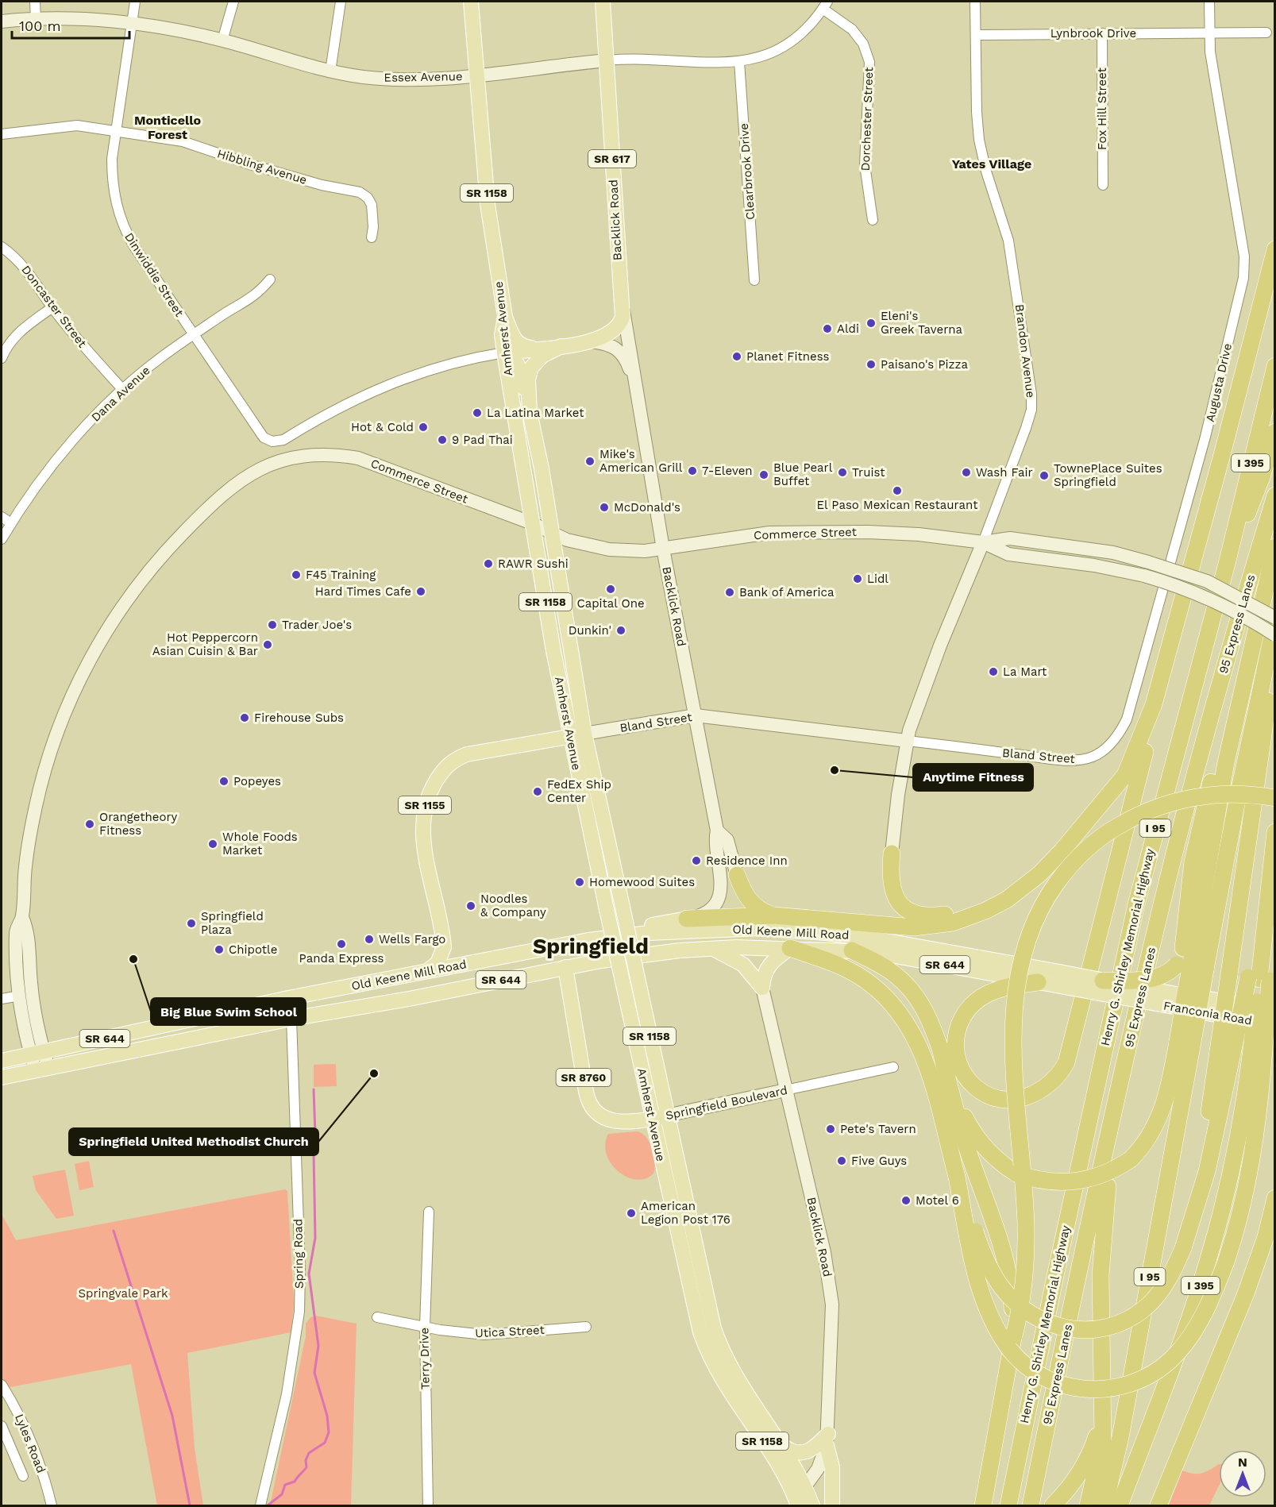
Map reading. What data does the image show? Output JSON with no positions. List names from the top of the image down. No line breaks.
{"streets":{"highway":["I 395","95 Express Lanes","I 95","Henry G. Shirley Memorial Highway"],"main road":["Essex Avenue","SR 617","SR 1158","Backlick Road","Amherst Avenue","Brandon Avenue","Commerce Street","Bland Street","SR 1155","Old Keene Mill Road","SR 644","Franconia Road","SR 8760","Springfield Boulevard"],"street":["Lynbrook Drive","Fox Hill Street","Dorchester Street","Hibbling Avenue","Clearbrook Drive","Dinwiddie Street","Doncaster Street","Augusta Drive","Dana Avenue","Spring Road","Utica Street","Terry Drive","Lyles Road"]},"crossings":[["Lynbrook Drive","Fox Hill Street"],["Lynbrook Drive","Brandon Avenue"],["Lynbrook Drive","Augusta Drive"],["Essex Avenue","Dorchester Street"],["Essex Avenue","Clearbrook Drive"],["Essex Avenue","Backlick Road"],["Essex Avenue","Dinwiddie Street"],["Essex Avenue","Amherst Avenue"],["Hibbling Avenue","Dinwiddie Street"],["SR 1158","Backlick Road"],["SR 1158","Amherst Avenue"],["Backlick Road","Amherst Avenue"],["Backlick Road","Commerce Street"],["Backlick Road","Bland Street"],["Backlick Road","Springfield Boulevard"],["Dinwiddie Street","Amherst Avenue"],["Dinwiddie Street","Dana Avenue"],["Doncaster Street","Dana Avenue"],["Amherst Avenue","Commerce Street"],["Amherst Avenue","Bland Street"],["Amherst Avenue","Springfield Boulevard"],["Brandon Avenue","Commerce Street"],["Brandon Avenue","Bland Street"],["Augusta Drive","Bland Street"],["Commerce Street","Old Keene Mill Road"],["I 95","Henry G. Shirley Memorial Highway"],["Old Keene Mill Road","Franconia Road"],["Old Keene Mill Road","Springfield Boulevard"],["Old Keene Mill Road","Spring Road"],["Utica Street","Terry Drive"]],"districts":["Monticello Forest","Yates Village","Springfield"],"parks":["Springvale Park"],"places":["Eleni's Greek Taverna","Aldi","Planet Fitness","Paisano's Pizza","La Latina Market","Hot & Cold","9 Pad Thai","Mike's American Grill","7-Eleven","Truist","Wash Fair","Blue Pearl Buffet","TownePlace Suites Springfield","El Paso Mexican Restaurant","McDonald's","RAWR Sushi","F45 Training","Lidl","Capital One","Hard Times Cafe","Bank of America","Trader Joe's","Dunkin'","Hot Peppercorn Asian Cuisin & Bar","La Mart","Firehouse Subs","Anytime Fitness","Popeyes","FedEx Ship Center","Orangetheory Fitness","Whole Foods Market","Residence Inn","Homewood Suites","Noodles & Company","Springfield Plaza","Wells Fargo","Panda Express","Chipotle","Big Blue Swim School","Springfield United Methodist Church","Pete's Tavern","Five Guys","Motel 6","American Legion Post 176"],"scale_bar":"100 m","north":"top"}
